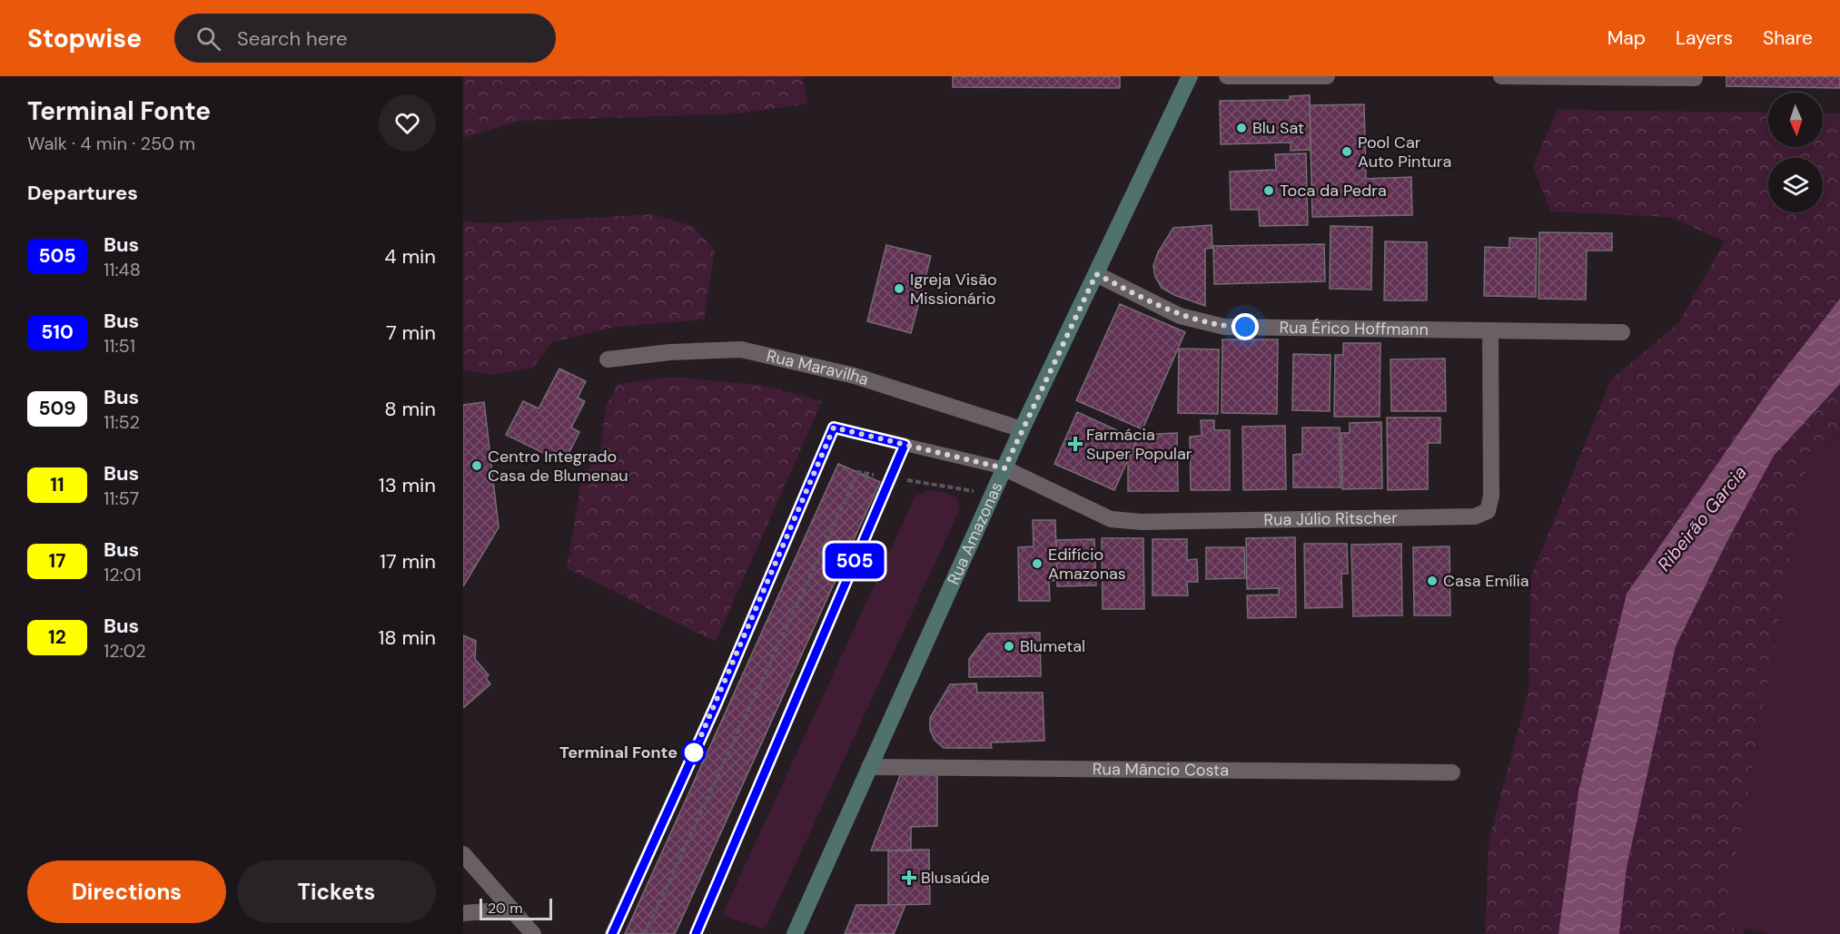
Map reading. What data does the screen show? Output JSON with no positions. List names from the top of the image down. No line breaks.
{"streets":{"main road":["Rua Amazonas"],"street":["Rua Érico Hoffmann","Rua Maravilha","Rua Júlio Ritscher","Rua Mâncio Costa"]},"crossings":[["Rua Érico Hoffmann","Rua Júlio Ritscher"],["Rua Érico Hoffmann","Rua Amazonas"],["Rua Maravilha","Rua Amazonas"],["Rua Júlio Ritscher","Rua Amazonas"],["Rua Amazonas","Rua Mâncio Costa"]],"water":["Ribeirão Garcia"],"places":{"other":["Blu Sat","Pool Car Auto Pintura","Toca da Pedra","Igreja Visão Missionário","Centro Integrado Casa de Blumenau","Edifício Amazonas","Casa Emília","Blumetal","Terminal Fonte"],"health":["Farmácia Super Popular","Blusaúde"]},"lines":["bus line 505"],"scale_bar":"20 m","north":"bottom","page":{"header":"Stopwise","search":"Search here","nav":["Map","Layers","Share"],"heading":[["Terminal Fonte","Walk · 4 min · 250 m"],"Departures"],"on_map":"505","list":[{"mark":"505","name":"Bus","note":"11:48","value":"4 min"},{"mark":"510","name":"Bus","note":"11:51","value":"7 min"},{"mark":"509","name":"Bus","note":"11:52","value":"8 min"},{"mark":"11","name":"Bus","note":"11:57","value":"13 min"},{"mark":"17","name":"Bus","note":"12:01","value":"17 min"},{"mark":"12","name":"Bus","note":"12:02","value":"18 min"}],"buttons":["Directions","Tickets"],"scale":"20 m"}}
